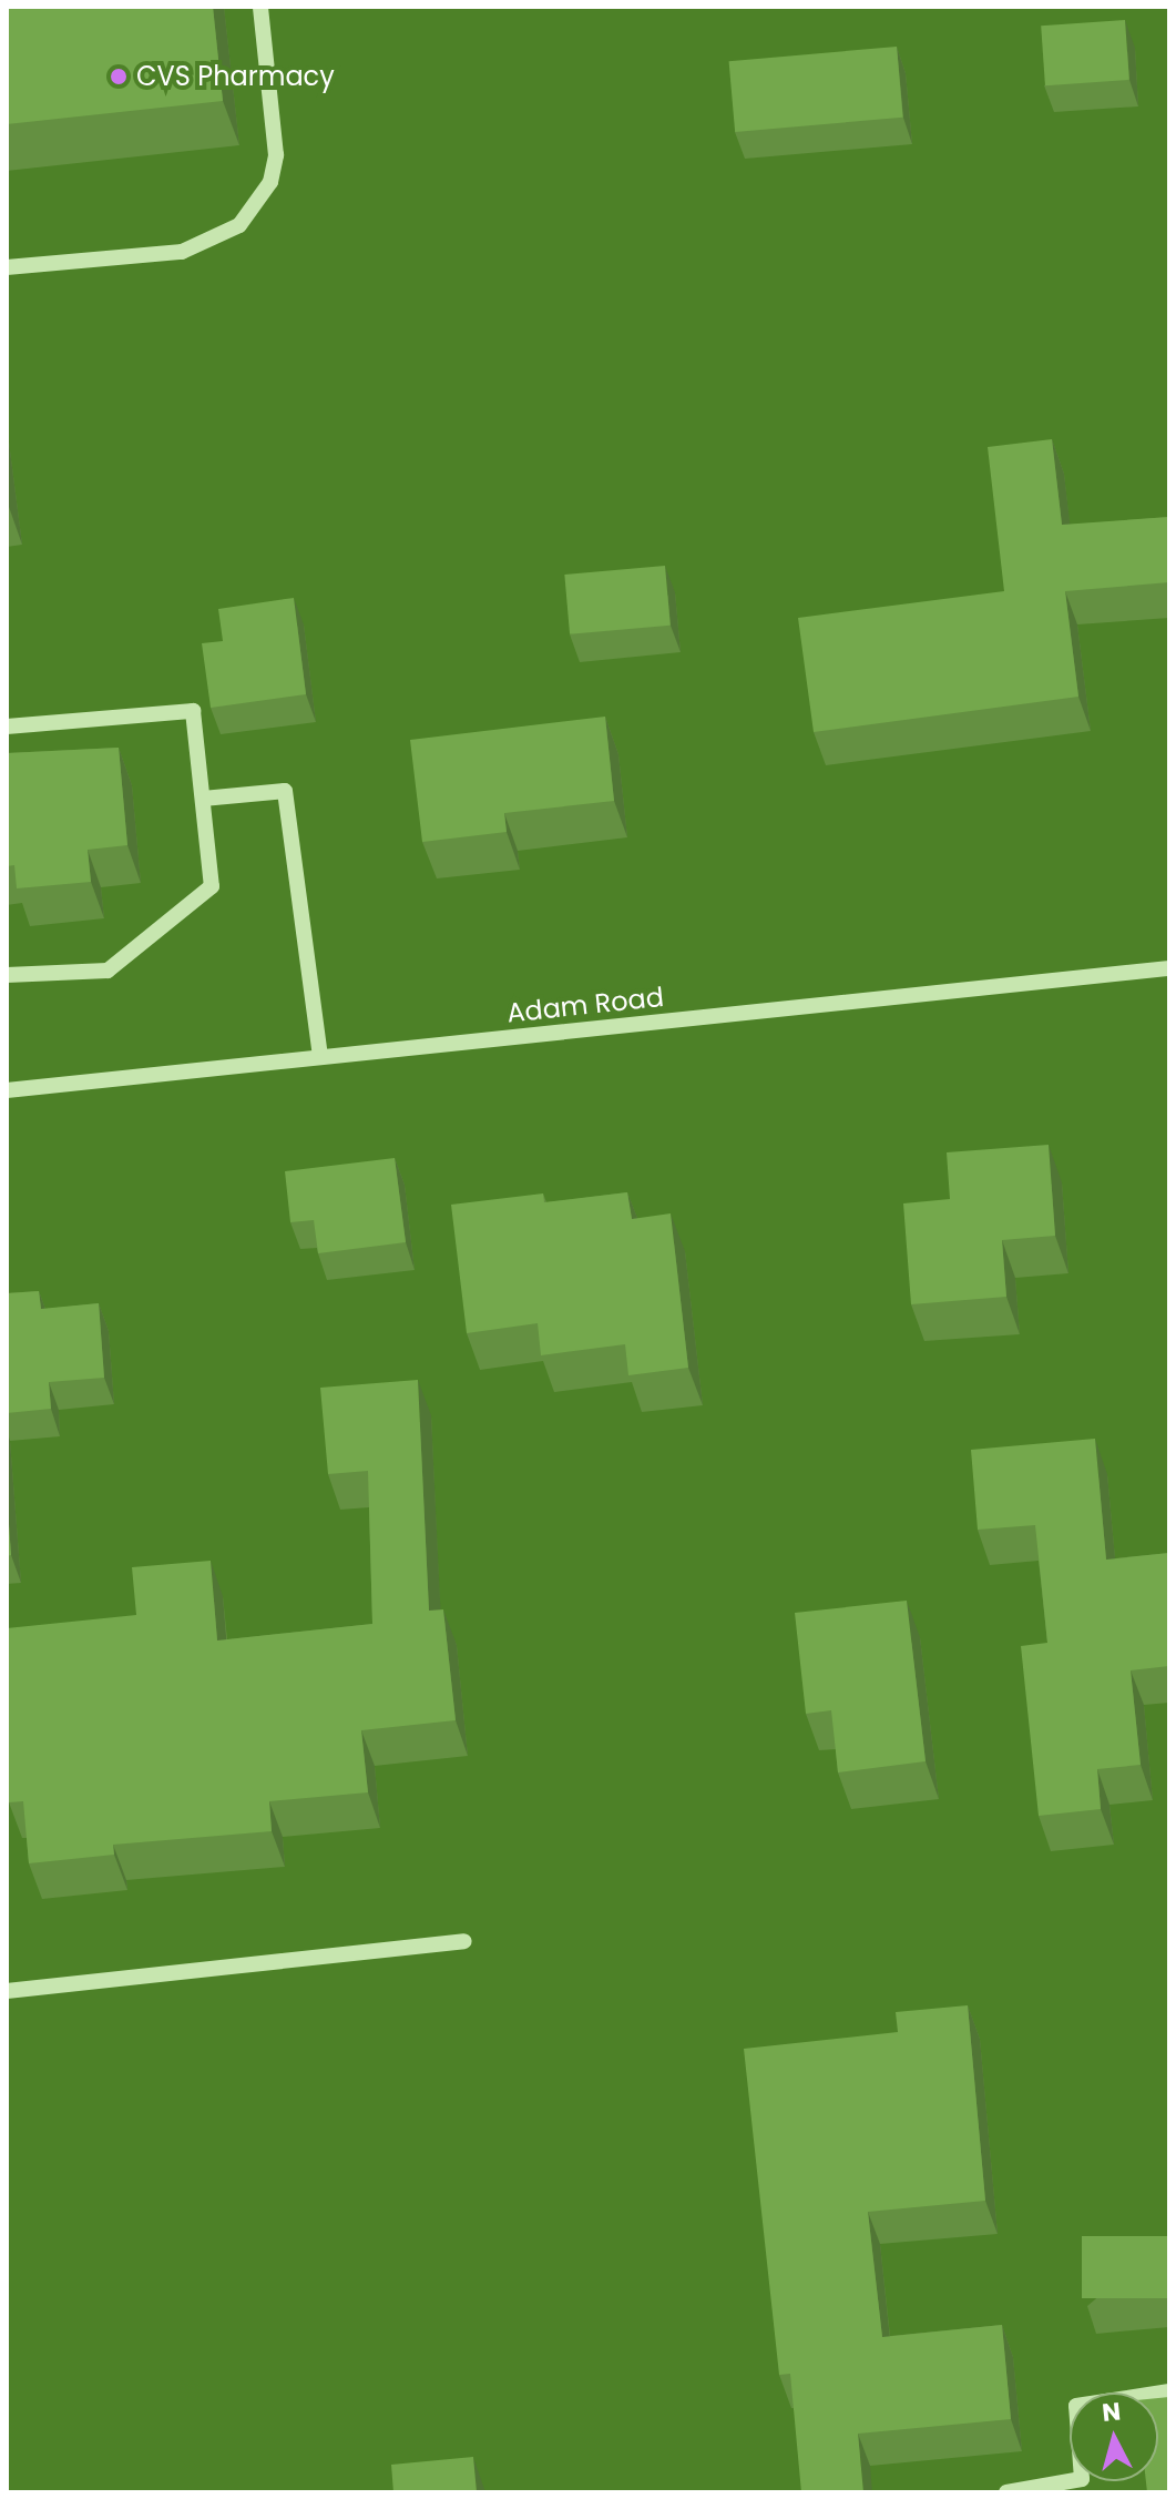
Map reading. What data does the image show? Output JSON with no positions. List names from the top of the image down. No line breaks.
{"streets":{"street":["Adam Road"]},"places":["CVS Pharmacy"],"north":"top"}
